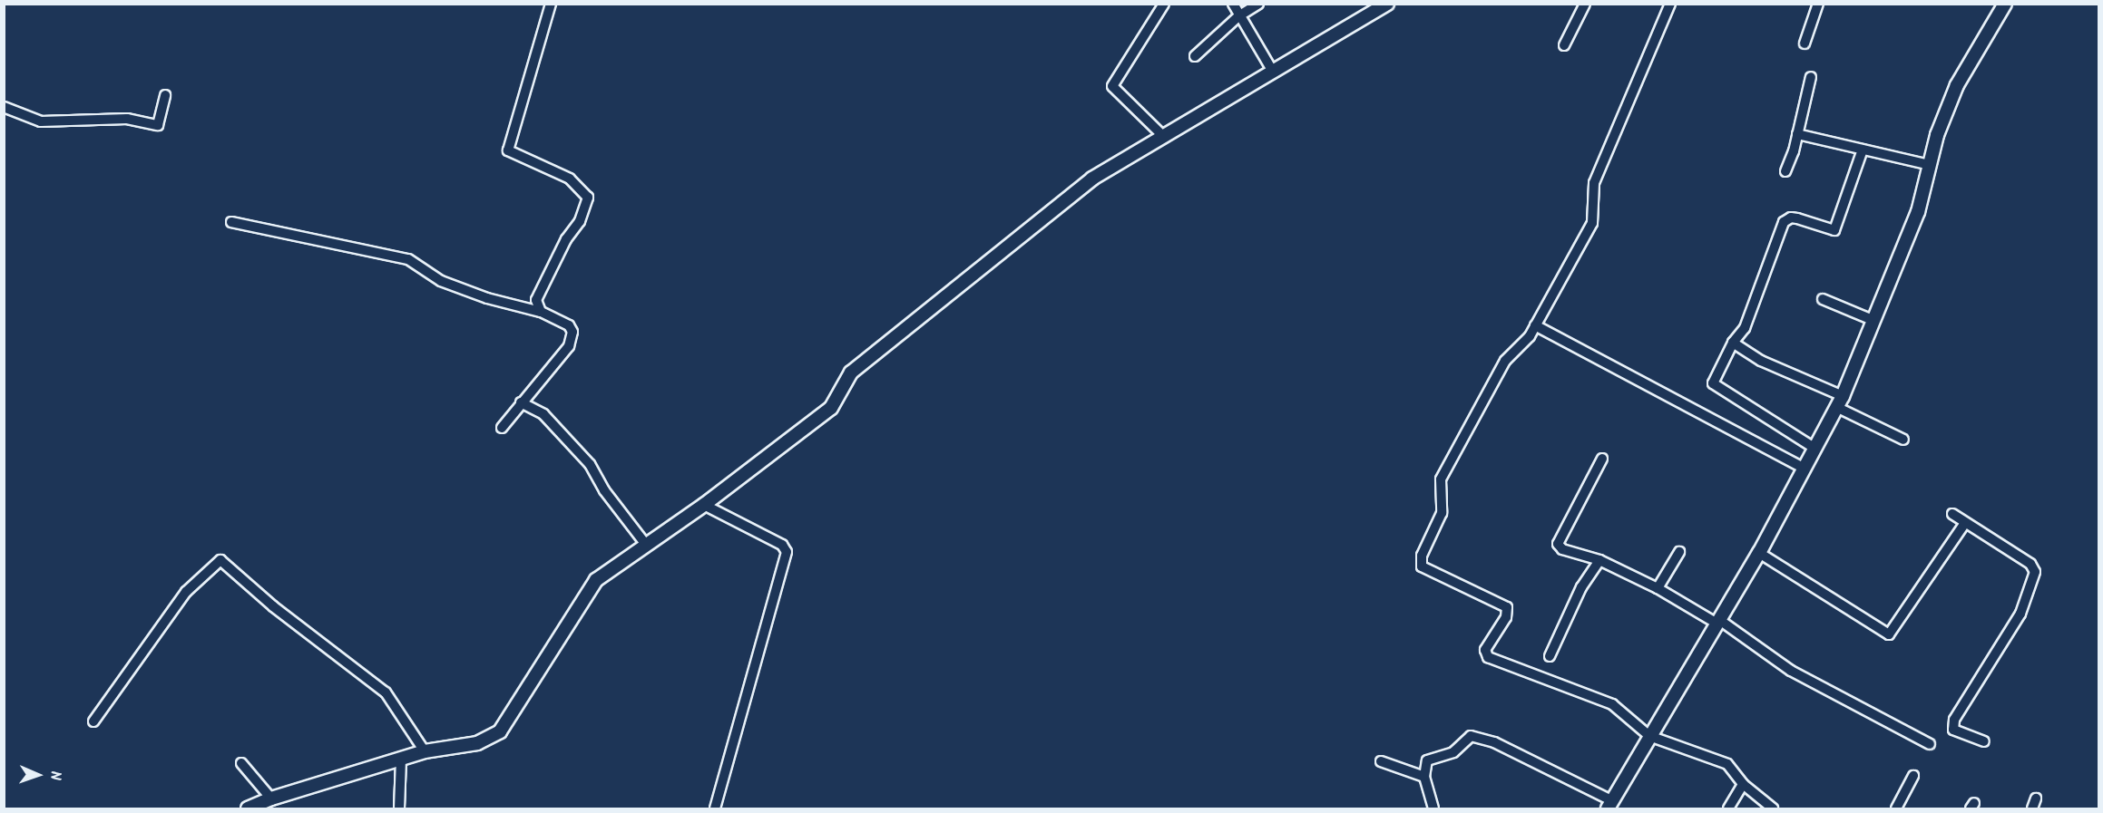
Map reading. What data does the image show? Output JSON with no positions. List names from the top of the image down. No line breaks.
{"north":"right"}
